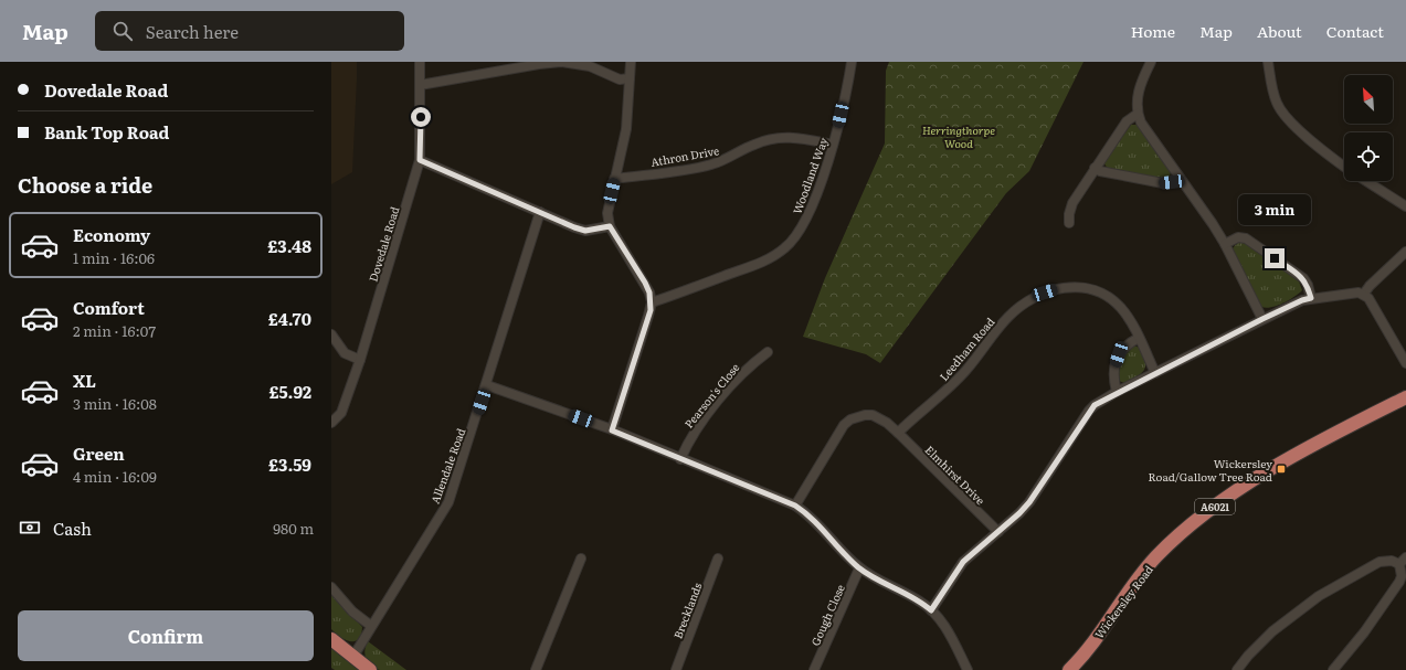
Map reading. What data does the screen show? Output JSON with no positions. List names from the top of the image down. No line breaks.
{"streets":{"main road":["A6021","Wickersley Road"],"street":["Athron Drive","Woodland Way","Dovedale Road","Leedham Road","Pearson's Close","Allendale Road","Elmhirst Drive","Brecklands","Gough Close"]},"crossings":[["Athron Drive","Woodland Way"],["Leedham Road","Elmhirst Drive"]],"parks":["Herringthorpe Wood"],"places":{"transit":["Wickersley Road/Gallow Tree Road"]},"north":"top left","page":{"header":"Map","search":"Search here","nav":["Home","Map","About","Contact"],"banner":["Dovedale Road","Bank Top Road"],"heading":"Choose a ride","bubble":"3 min","list":[{"name":"Economy","note":"1 min · 16:06","value":"£3.48"},{"name":"Comfort","note":"2 min · 16:07","value":"£4.70"},{"name":"XL","note":"3 min · 16:08","value":"£5.92"},{"name":"Green","note":"4 min · 16:09","value":"£3.59"}],"pay":["Cash","980 m"],"buttons":"Confirm"}}
